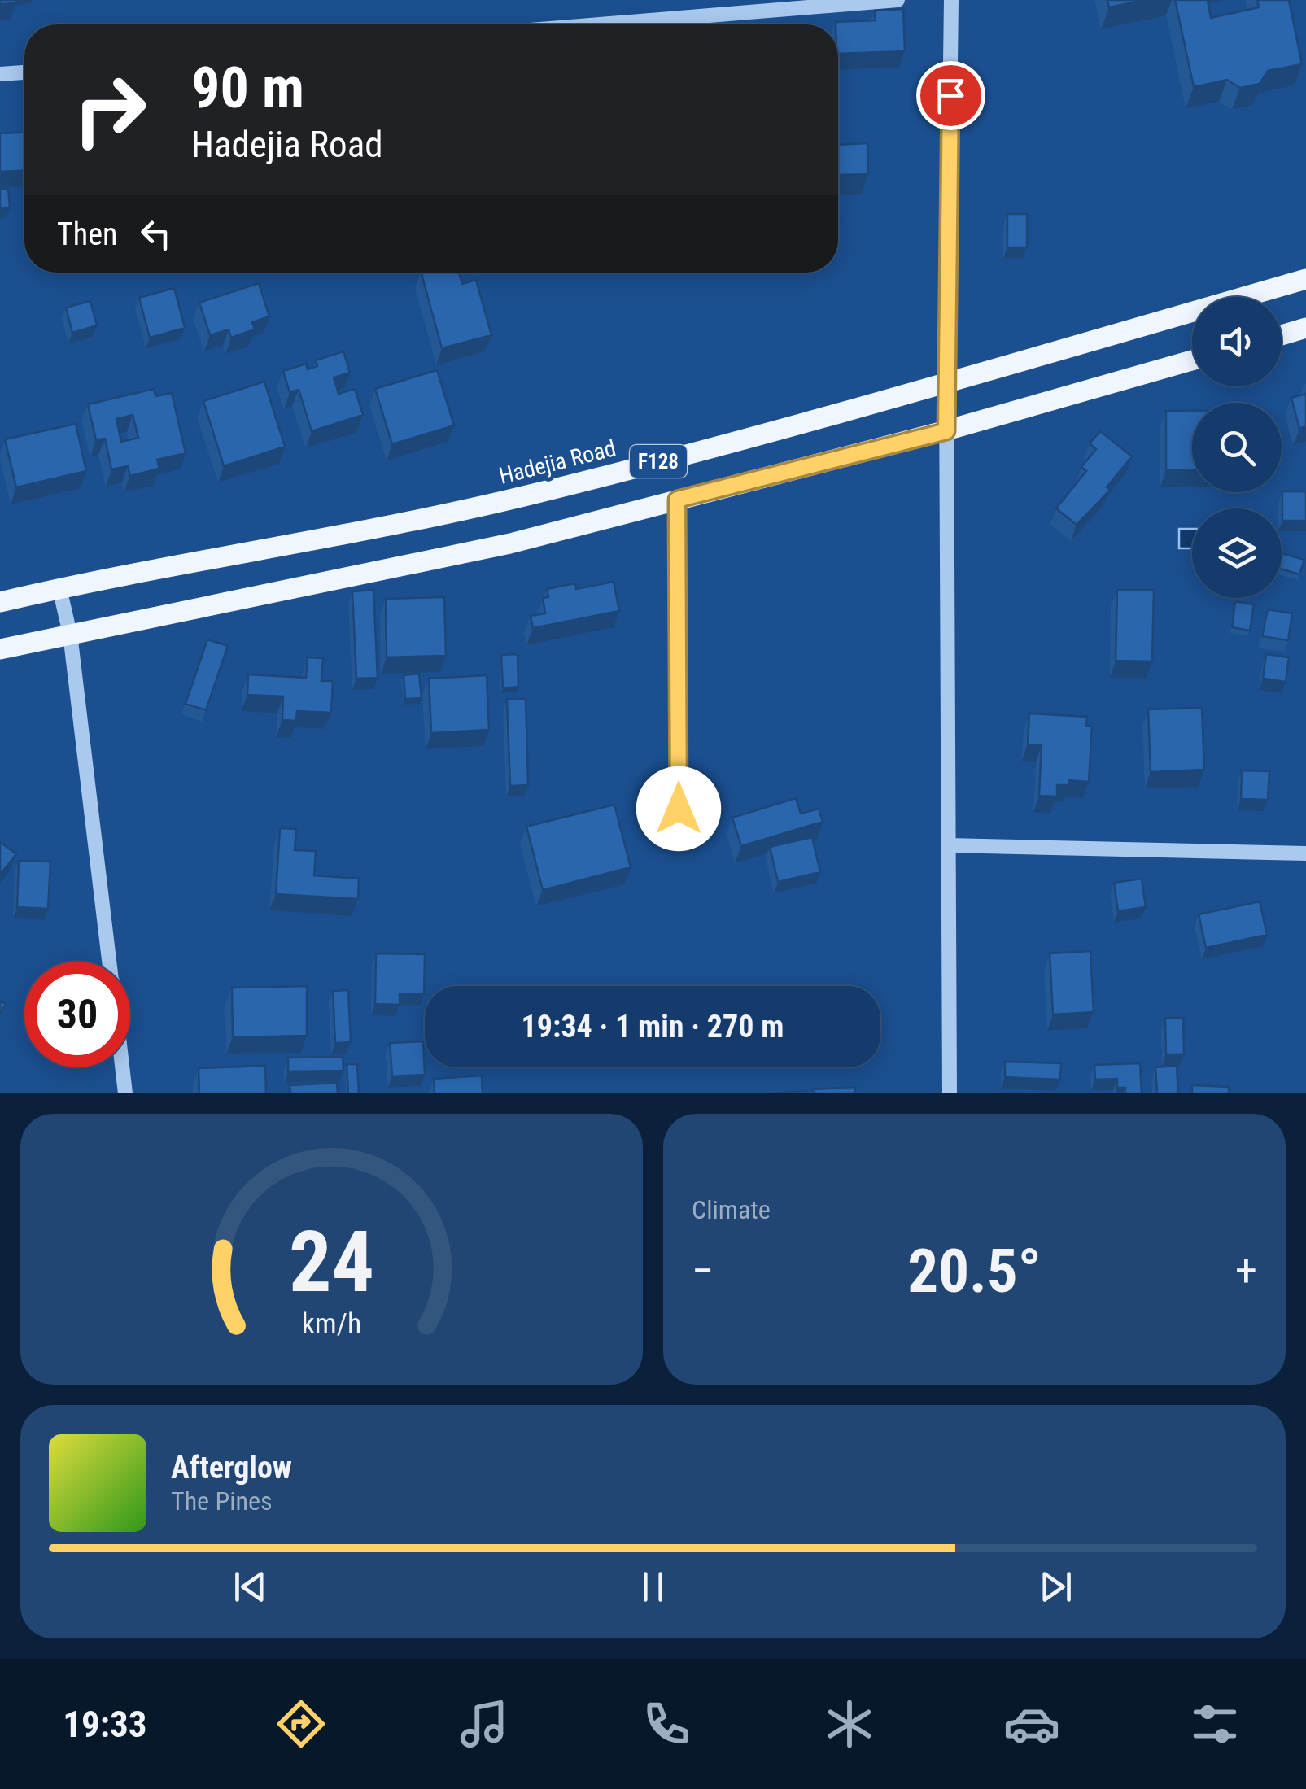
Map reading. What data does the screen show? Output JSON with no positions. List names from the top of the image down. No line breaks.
{"streets":{"main road":["F128","Hadejia Road"]},"page":{"turn":["90 m","Hadejia Road"],"then":"Then","limit":"30","trip":"19:34 · 1 min · 270 m","tile":"Climate","heat":["−","20.5°","+"],"song":["Afterglow","The Pines"],"tabs":"19:33","gauge":["24","km/h"]}}
